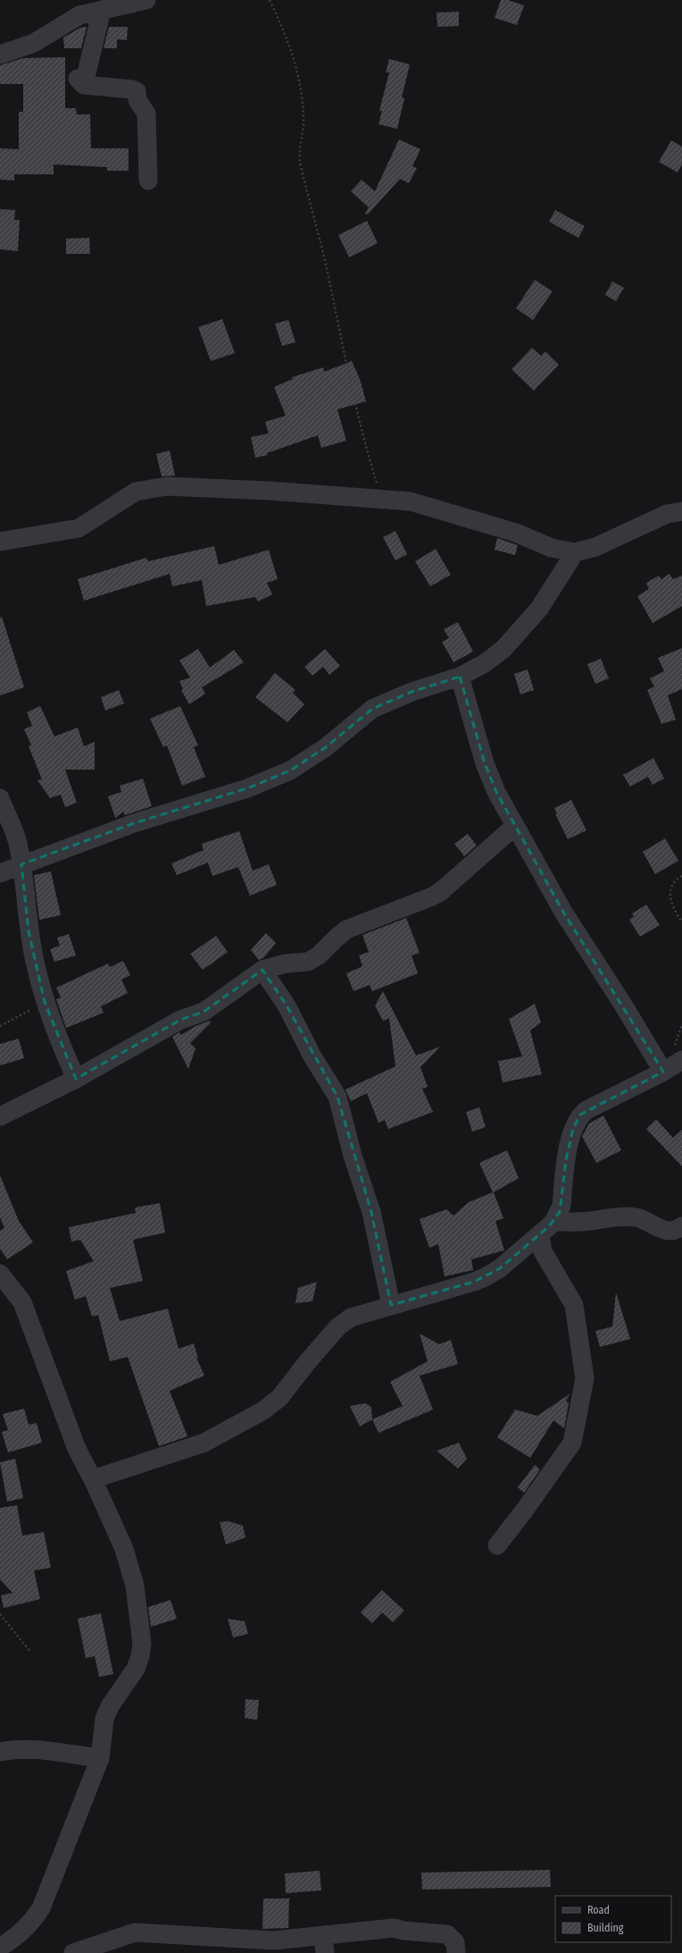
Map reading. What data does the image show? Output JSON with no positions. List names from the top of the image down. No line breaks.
{"legend":["Road","Building"]}
